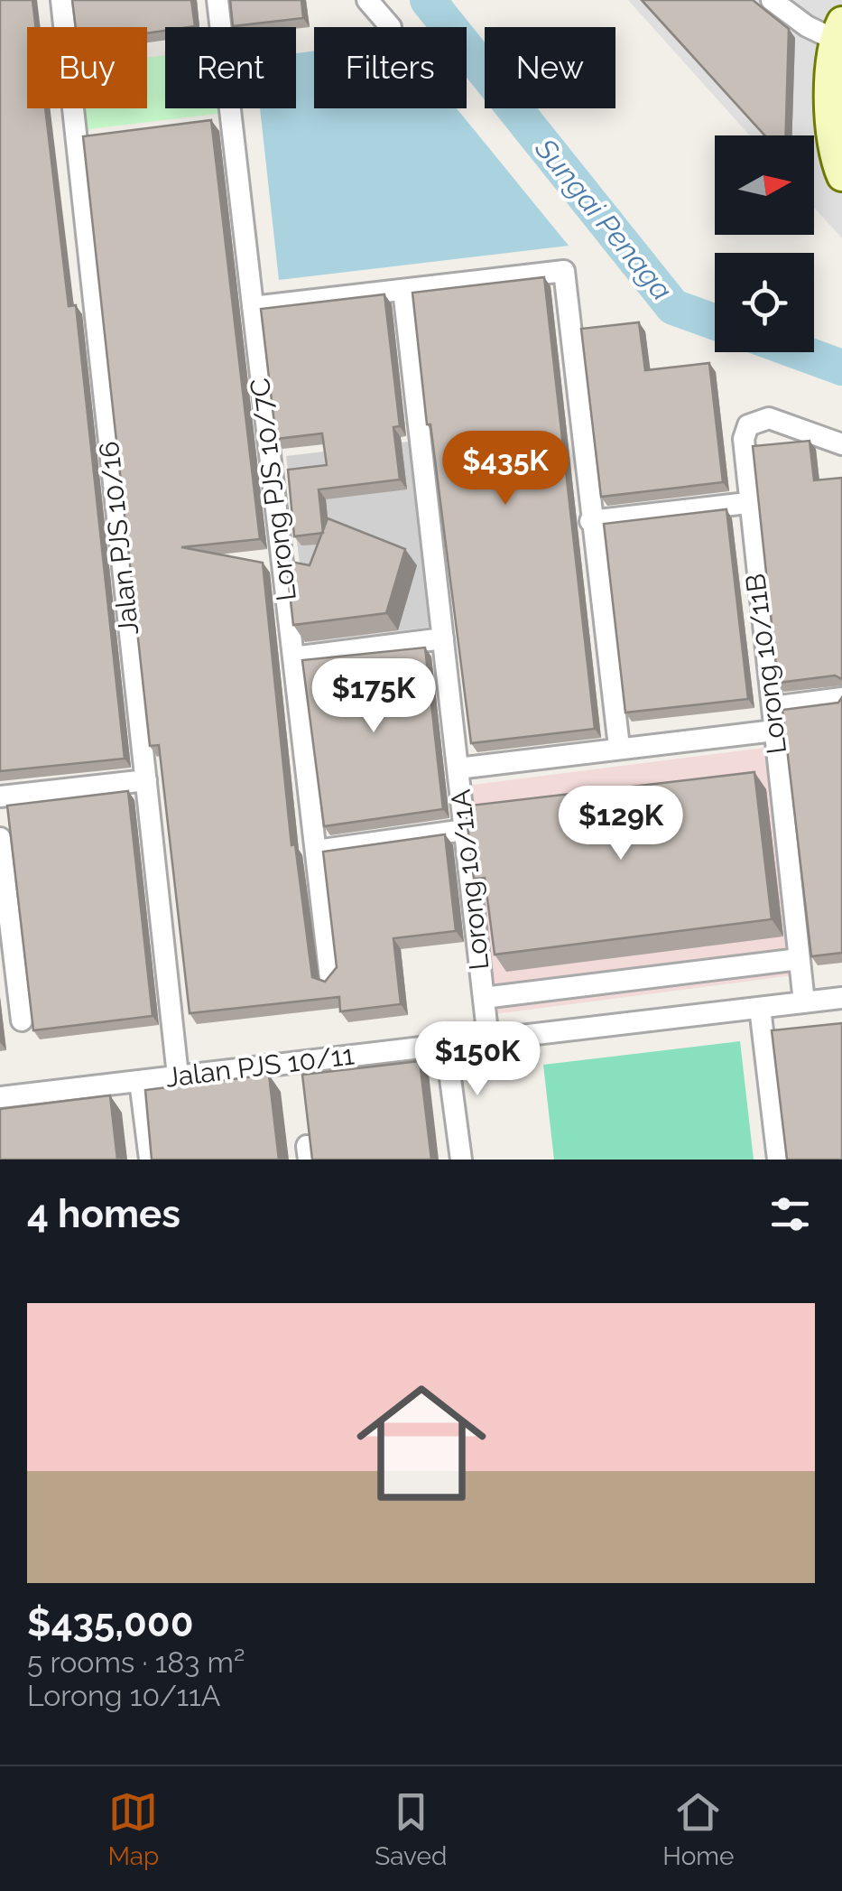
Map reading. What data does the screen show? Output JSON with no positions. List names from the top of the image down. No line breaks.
{"streets":{"street":["Lorong PJS 10/7C","Jalan PJS 10/16","Lorong 10/11B","Lorong 10/11A","Jalan PJS 10/11"]},"crossings":[["Jalan PJS 10/16","Jalan PJS 10/11"],["Lorong 10/11B","Jalan PJS 10/11"],["Lorong 10/11A","Jalan PJS 10/11"]],"water":["Sungai Penaga"],"north":"right","page":{"chip":["Buy","Rent","Filters","New"],"price":["$435K","$175K","$129K","$150K"],"heading":"4 homes","list":[{"name":"$435,000","note":"5 rooms · 183 m² · Lorong 10/11A"}],"tabs":["Map","Saved","Home"]}}
